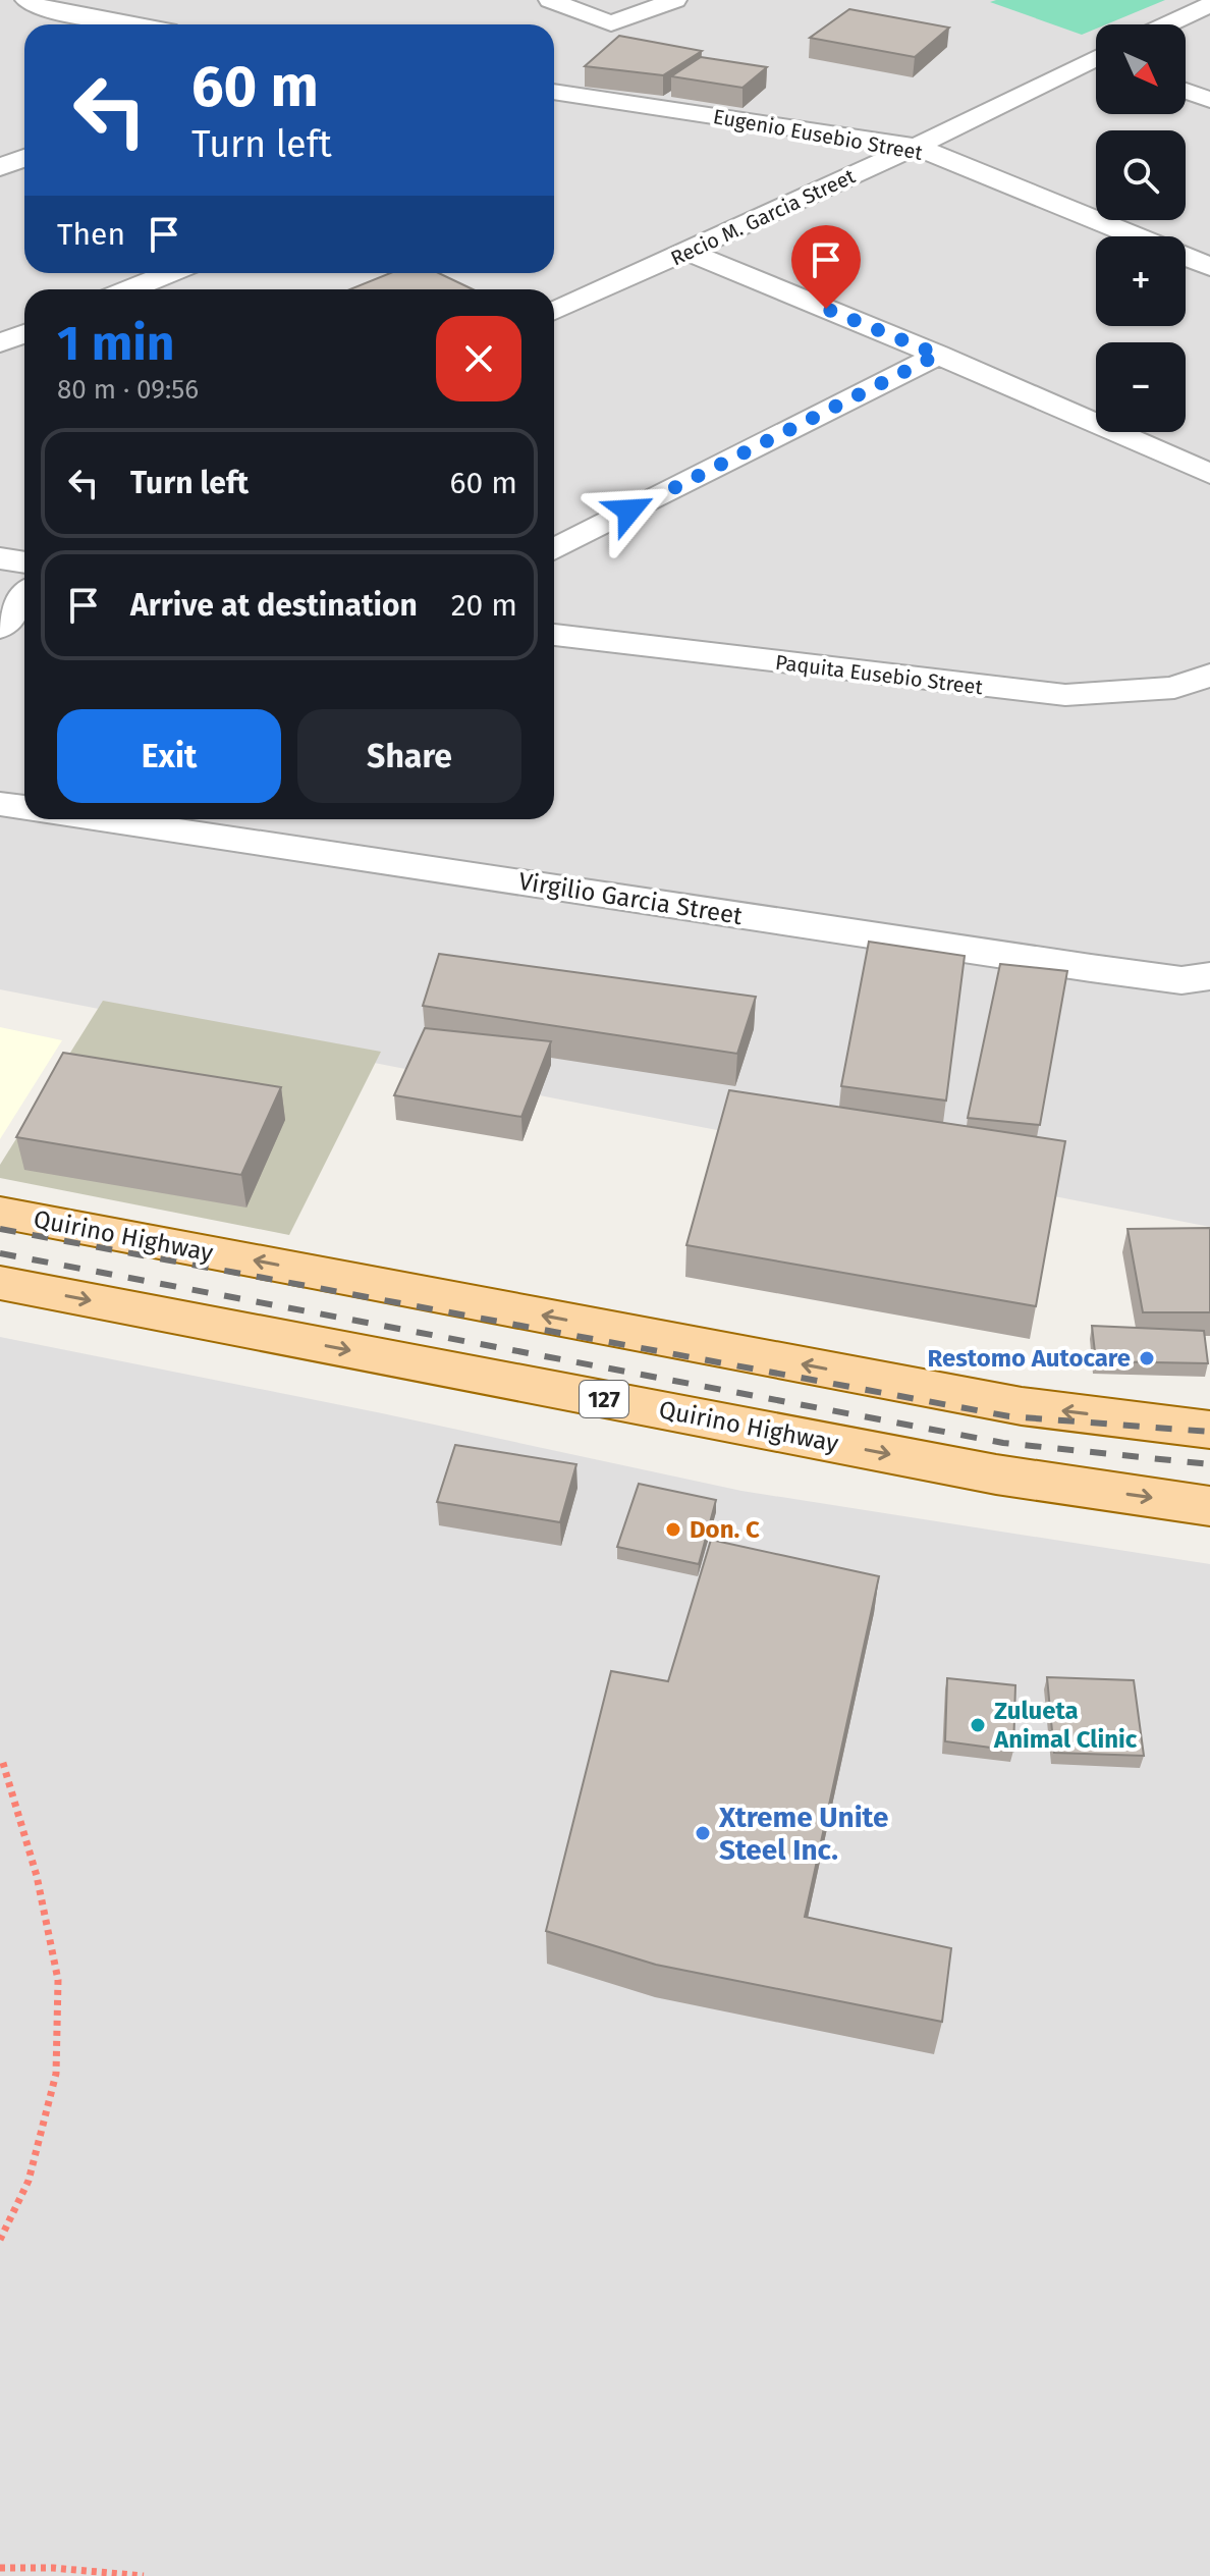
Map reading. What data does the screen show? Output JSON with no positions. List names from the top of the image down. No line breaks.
{"streets":{"main road":["Quirino Highway","127"],"street":["Eugenio Eusebio Street","Recio M. Garcia Street","Paquita Eusebio Street","Virgilio Garcia Street"]},"crossings":[["Eugenio Eusebio Street","Recio M. Garcia Street"]],"places":["Restomo Autocare","Don. C","Zulueta Animal Clinic","Xtreme Unite Steel Inc."],"north":"bottom right","page":{"map_buttons":["+","−"],"turn":["60 m","Turn left"],"then":"Then","heading":["1 min","80 m · 09:56"],"list":[{"name":"Turn left","value":"60 m"},{"name":"Arrive at destination","value":"20 m"}],"buttons":["Exit","Share"]}}
